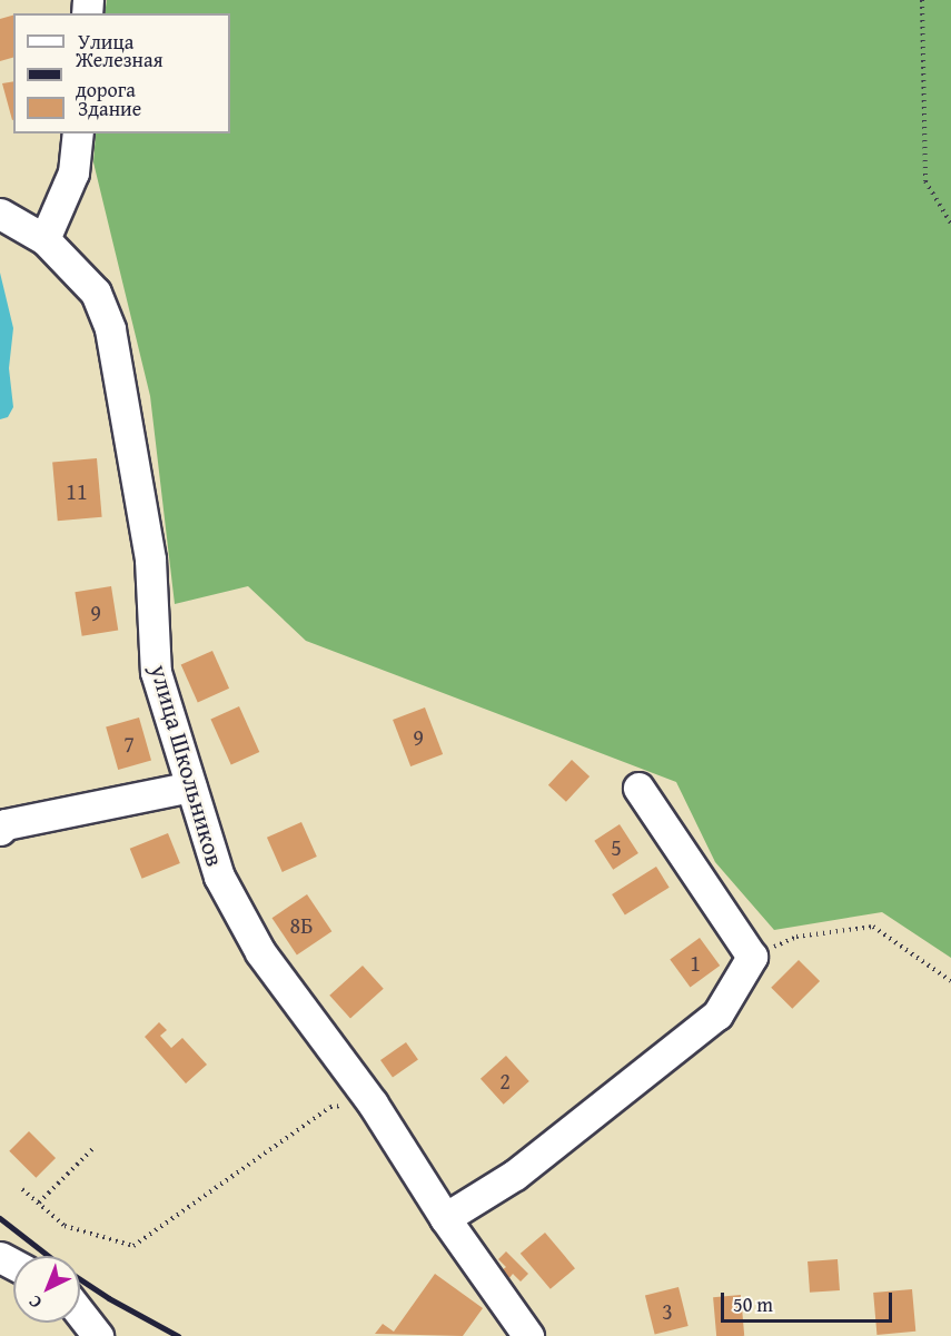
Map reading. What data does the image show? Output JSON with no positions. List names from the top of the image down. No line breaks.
{"streets":{"street":["улица Школьников"]},"house_numbers":["11","9","9","7","5","8Б","1","2","3"],"legend":["Улица","Железная дорога","Здание"],"scale_bar":"50 m","north":"bottom left"}
